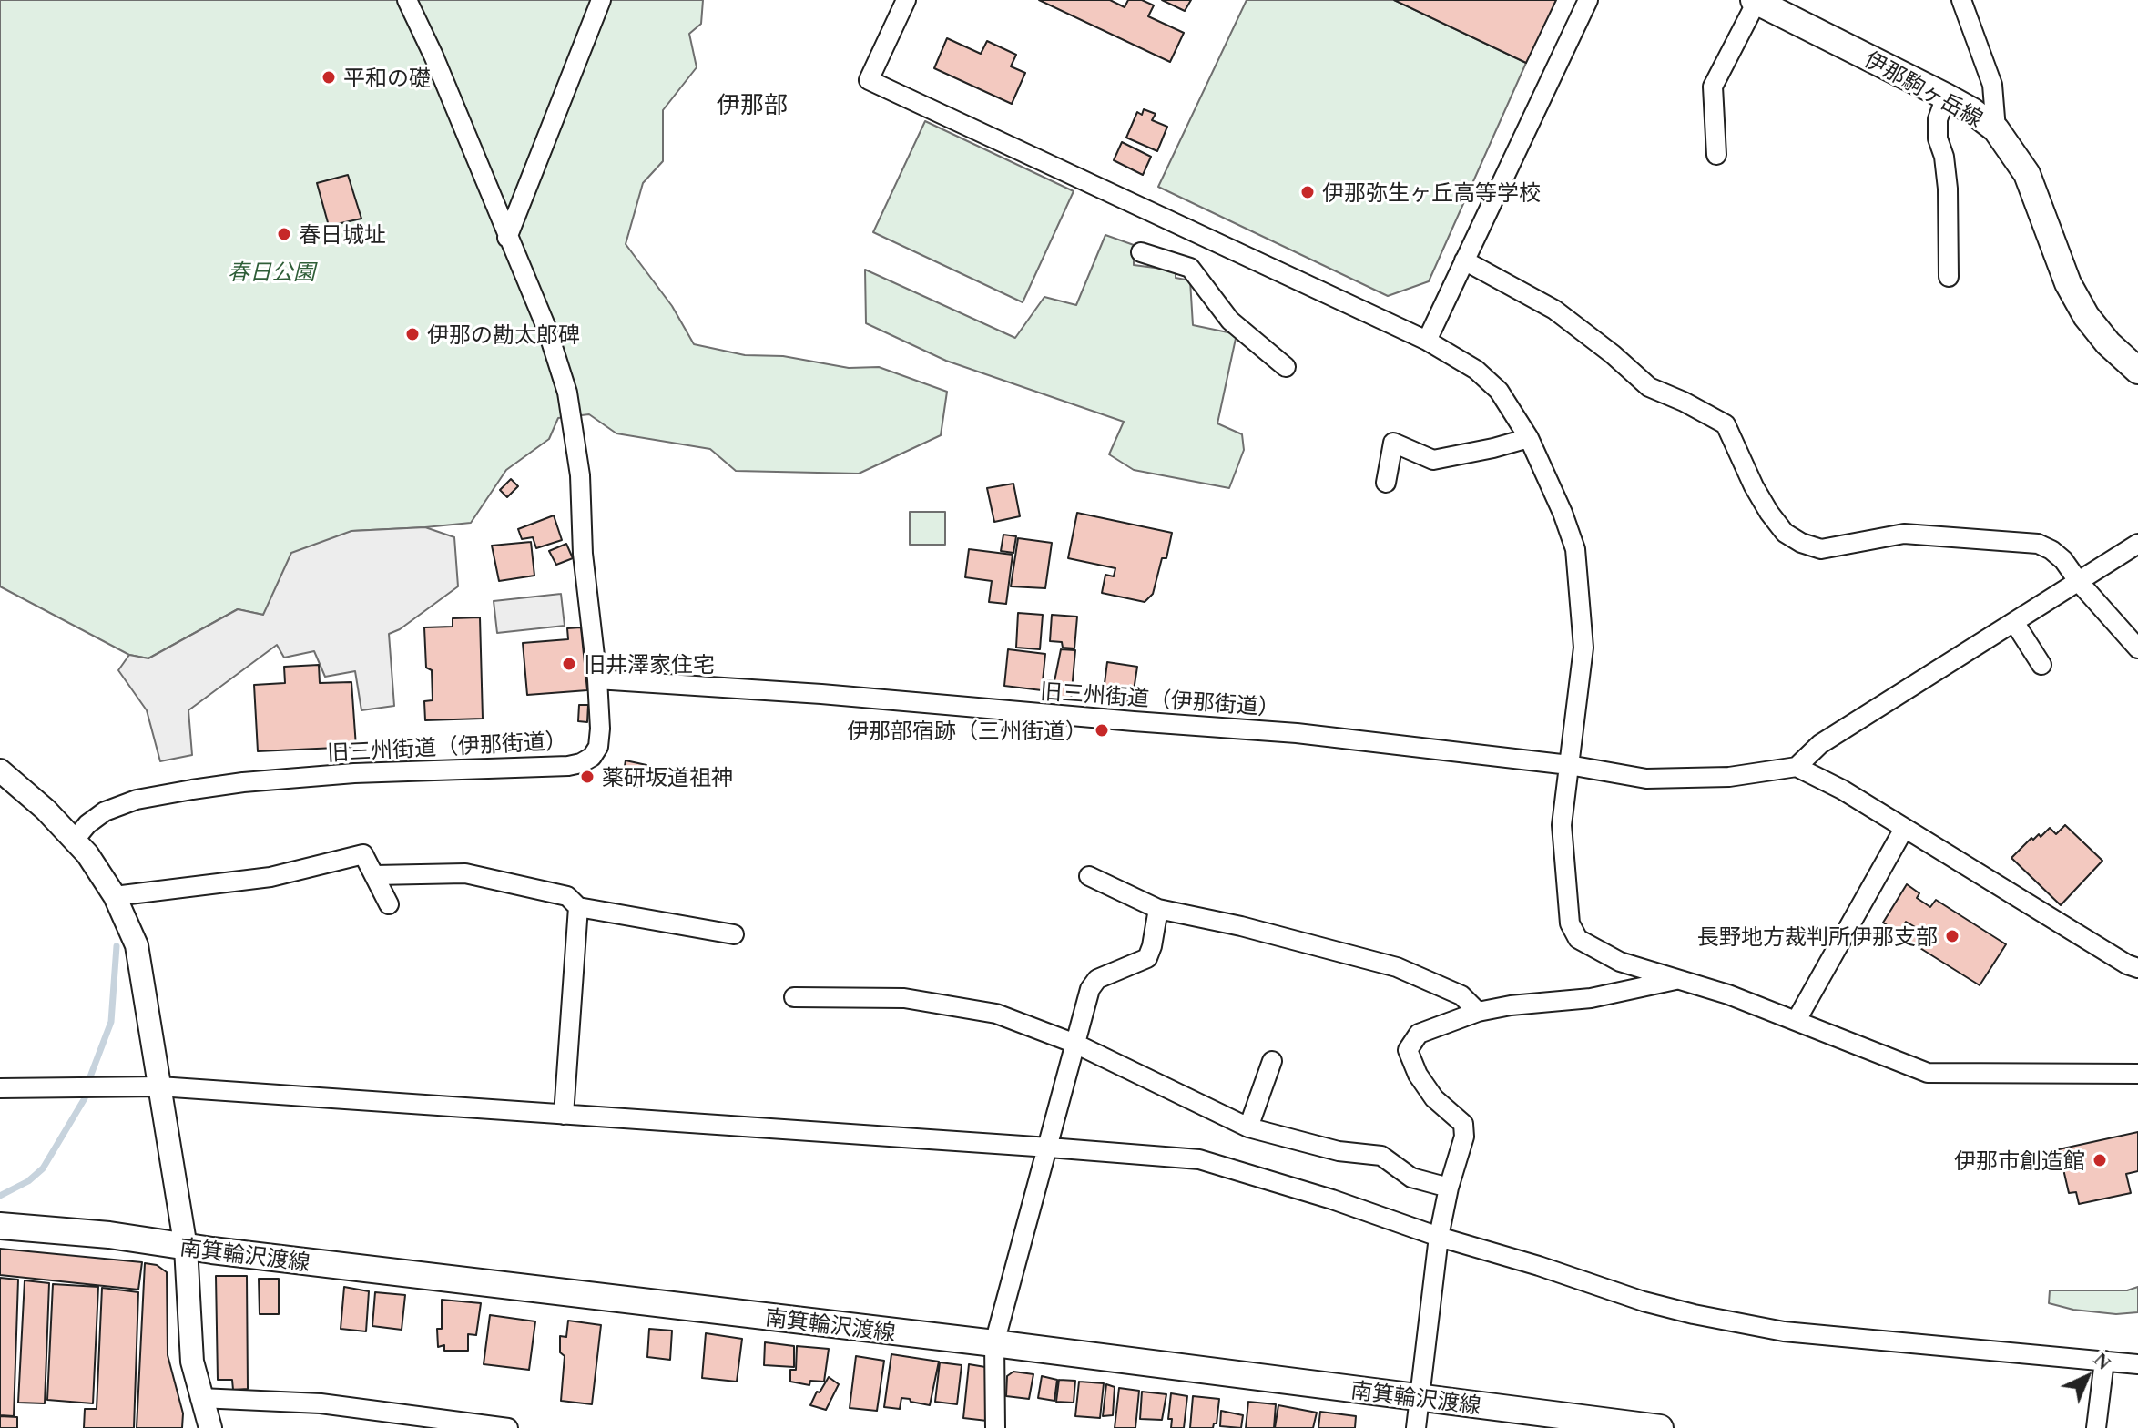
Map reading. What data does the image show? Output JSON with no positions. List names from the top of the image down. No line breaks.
{"streets":{"main road":["伊那駒ヶ岳線","南箕輪沢渡線"],"street":["旧三州街道（伊那街道）"]},"districts":["伊那部"],"parks":["春日公園"],"places":["平和の礎","伊那弥生ヶ丘高等学校","春日城址","伊那の勘太郎碑","旧井澤家住宅","伊那部宿跡（三州街道）","薬研坂道祖神","長野地方裁判所伊那支部","伊那市創造館"],"north":"top right"}
